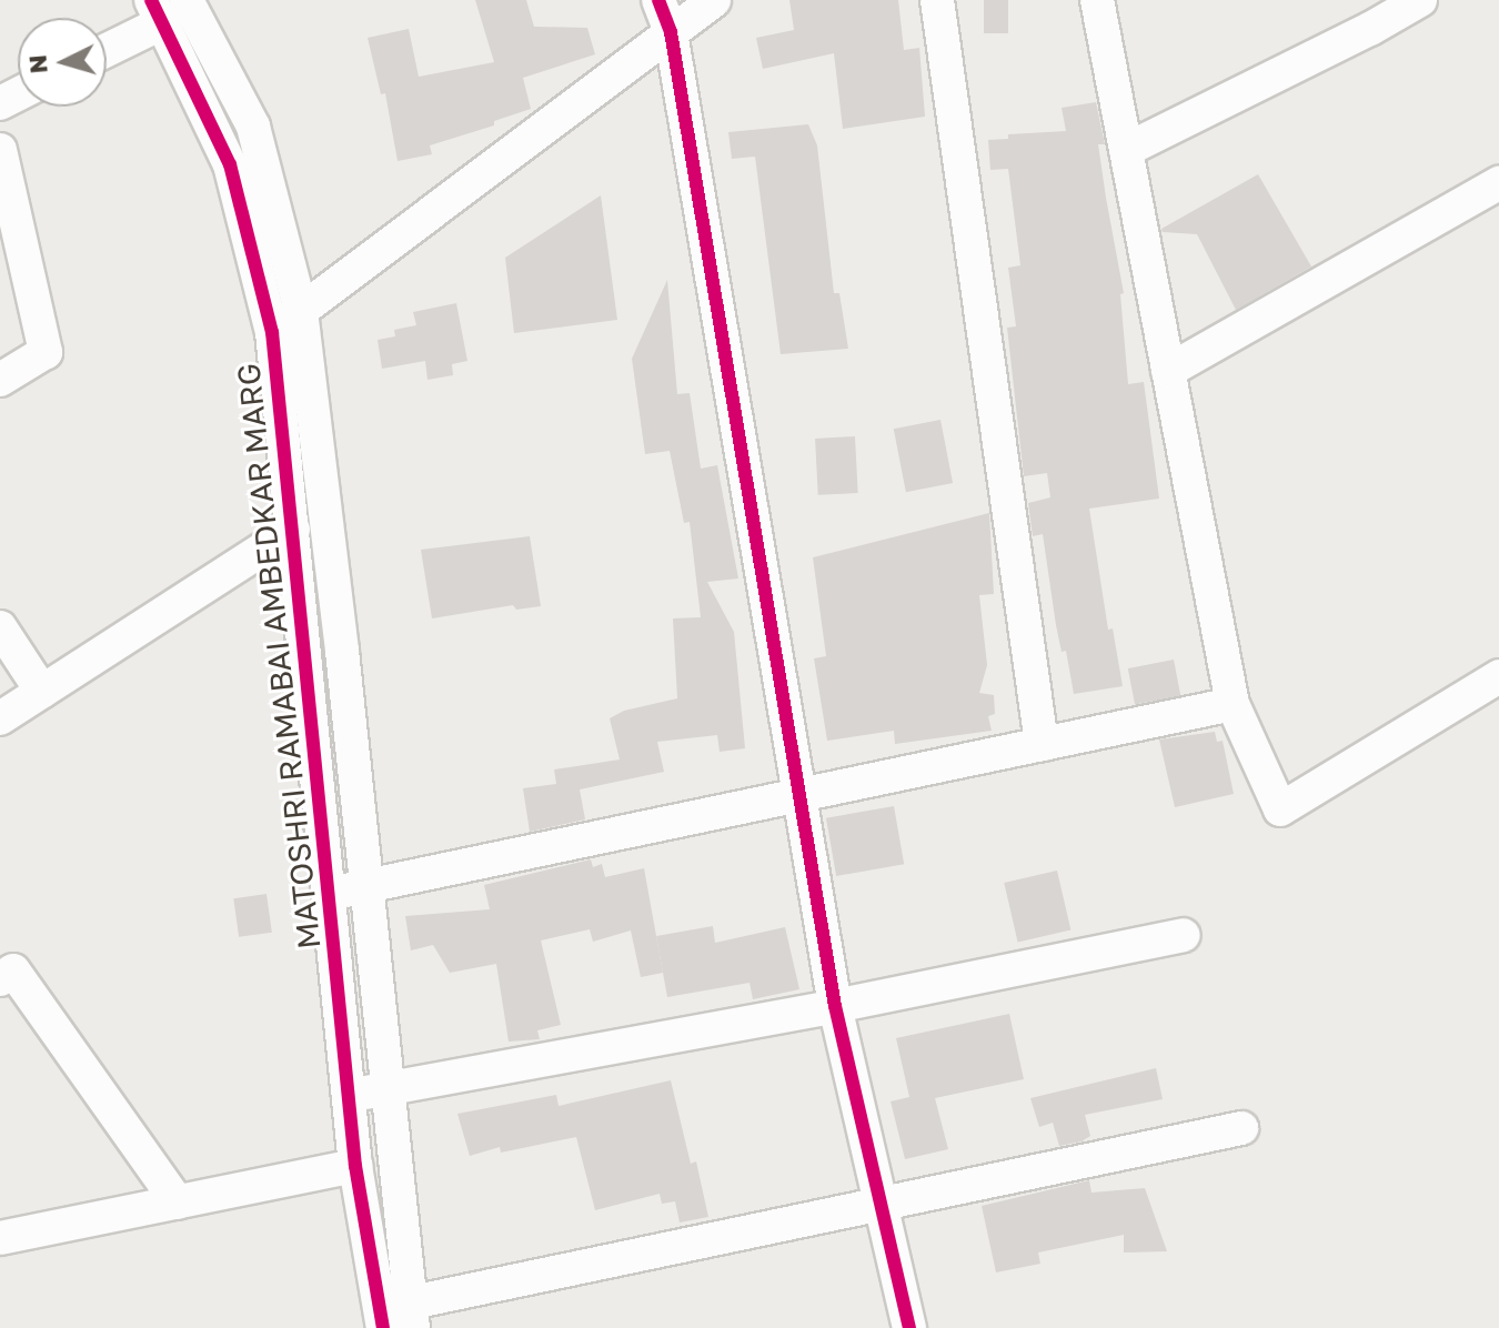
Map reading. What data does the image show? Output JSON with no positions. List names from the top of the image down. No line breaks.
{"streets":{"street":["MATOSHRI RAMABAI AMBEDKAR MARG"]},"north":"left"}
